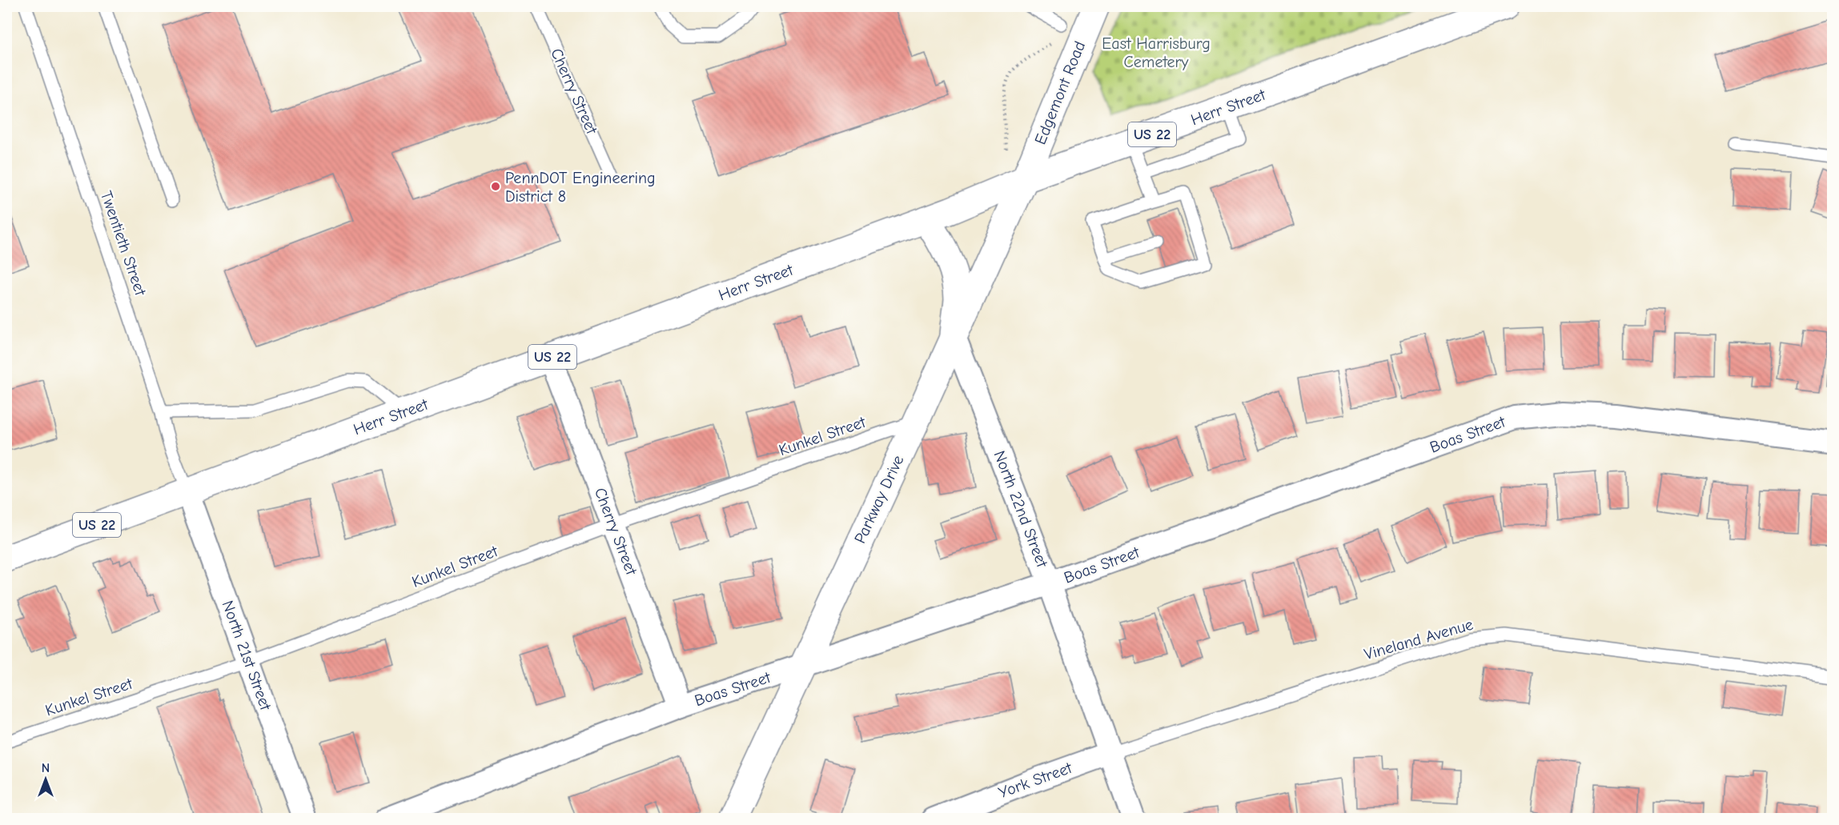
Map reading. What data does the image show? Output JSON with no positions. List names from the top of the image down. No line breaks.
{"streets":{"main road":["Edgemont Road","Herr Street","US 22","Parkway Drive"],"street":["Cherry Street","Boas Street","North 22nd Street","North 21st Street","York Street"],"lane":["Twentieth Street","Kunkel Street","Vineland Avenue"]},"crossings":[["Cherry Street","Herr Street"],["Cherry Street","Boas Street"],["Cherry Street","Kunkel Street"],["Edgemont Road","Herr Street"],["Edgemont Road","Parkway Drive"],["Herr Street","Twentieth Street"],["Herr Street","Parkway Drive"],["Herr Street","North 21st Street"],["Twentieth Street","North 21st Street"],["Boas Street","Parkway Drive"],["Boas Street","North 22nd Street"],["Kunkel Street","Parkway Drive"],["Kunkel Street","North 21st Street"],["Parkway Drive","North 22nd Street"],["North 22nd Street","Vineland Avenue"],["North 22nd Street","York Street"],["Vineland Avenue","York Street"]],"parks":["East Harrisburg Cemetery"],"places":["PennDOT Engineering District 8"],"north":"top"}
